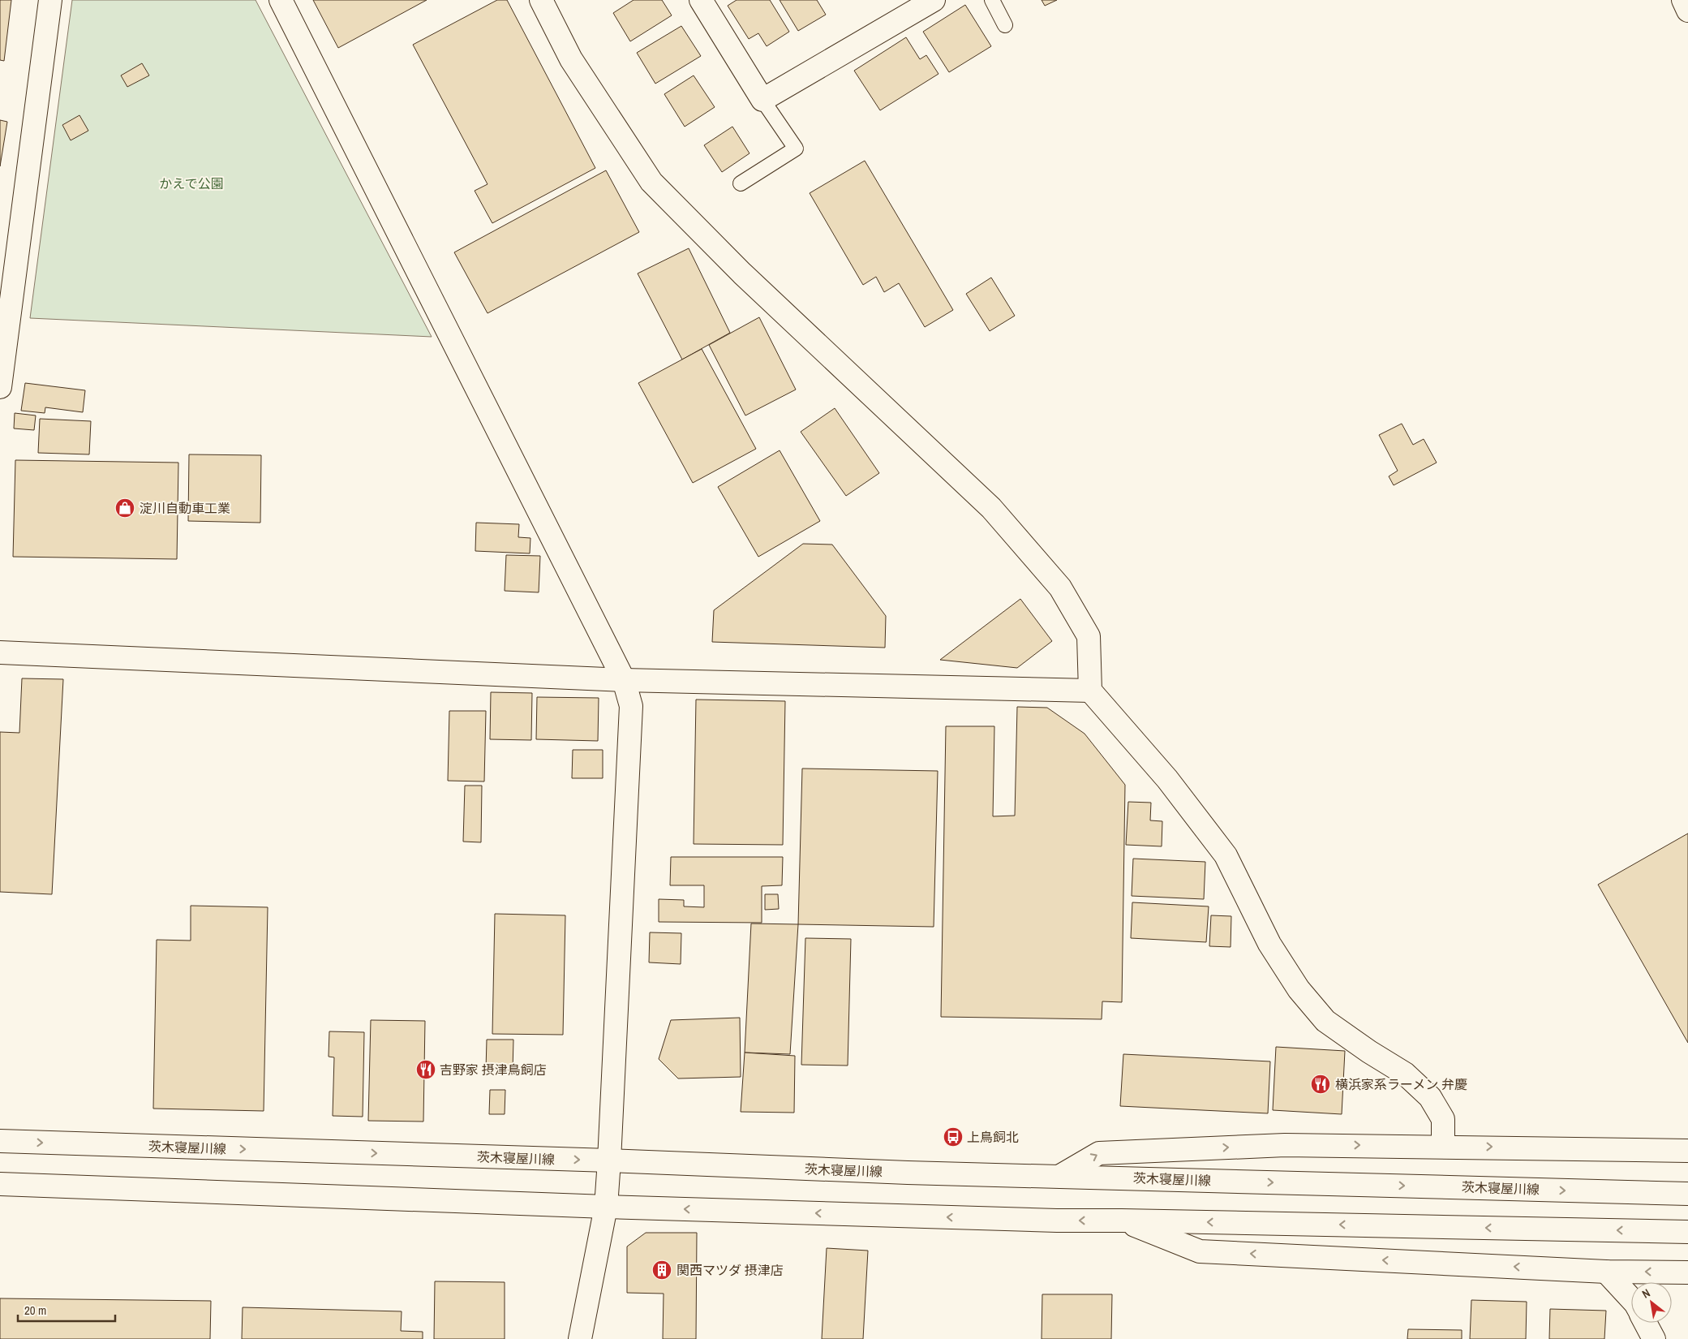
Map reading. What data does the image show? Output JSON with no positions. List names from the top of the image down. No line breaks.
{"streets":{"street":["茨木寝屋川線"]},"parks":["かえで公園"],"places":{"shop":["淀川自動車工業"],"restaurant":["吉野家 摂津鳥飼店","横浜家系ラーメン 弁慶"],"bus stop":["上鳥飼北"],"building":["関西マツダ 摂津店"]},"scale_bar":"20 m","north":"top left"}
